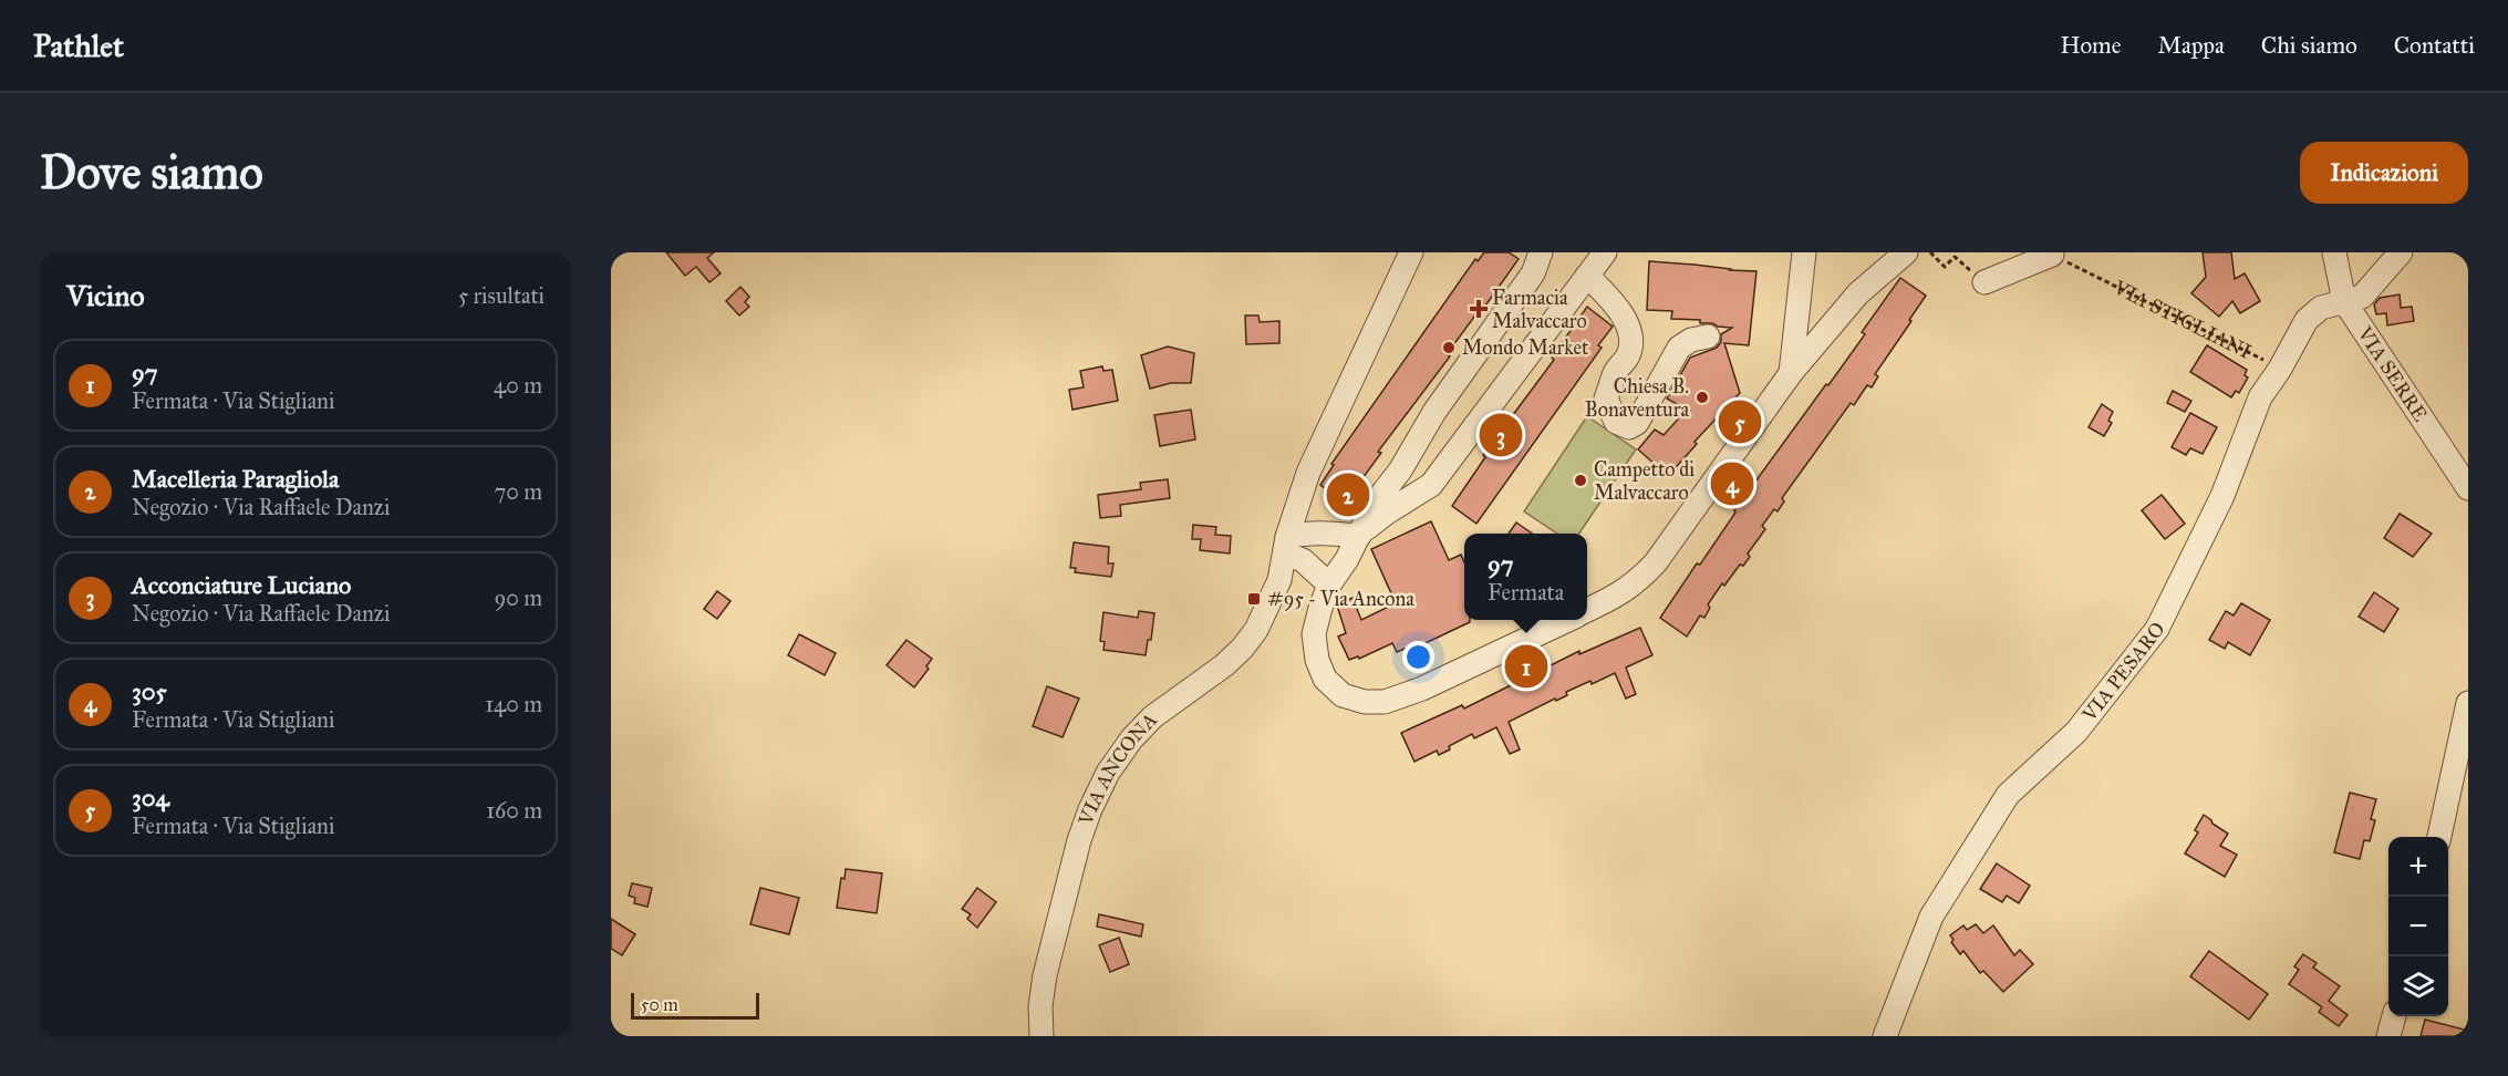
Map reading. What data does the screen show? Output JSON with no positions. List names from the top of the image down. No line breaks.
{"streets":{"street":["VIA SERRE","VIA PESARO","VIA ANCONA"],"path":["VIA STIGLIANI"]},"crossings":[["VIA STIGLIANI","VIA PESARO"],["VIA SERRE","VIA PESARO"]],"places":{"health":["Farmacia Malvaccaro"],"other":["Mondo Market","Chiesa B. Bonaventura","Campetto di Malvaccaro"],"transit":["#95 - Via Ancona"]},"scale_bar":"50 m","page":{"header":"Pathlet","nav":["Home","Mappa","Chi siamo","Contatti"],"buttons":"Indicazioni","title":"Dove siamo","heading":["Vicino","5 risultati"],"list":[{"mark":"1","name":"97","note":"Fermata · Via Stigliani","value":"40 m"},{"mark":"2","name":"Macelleria Paragliola","note":"Negozio · Via Raffaele Danzi","value":"70 m"},{"mark":"3","name":"Acconciature Luciano","note":"Negozio · Via Raffaele Danzi","value":"90 m"},{"mark":"4","name":"305","note":"Fermata · Via Stigliani","value":"140 m"},{"mark":"5","name":"304","note":"Fermata · Via Stigliani","value":"160 m"}],"pins":["5","3","4","2","1"],"popup":["97","Fermata"],"map_buttons":["+","−"],"scale":"50 m"}}
